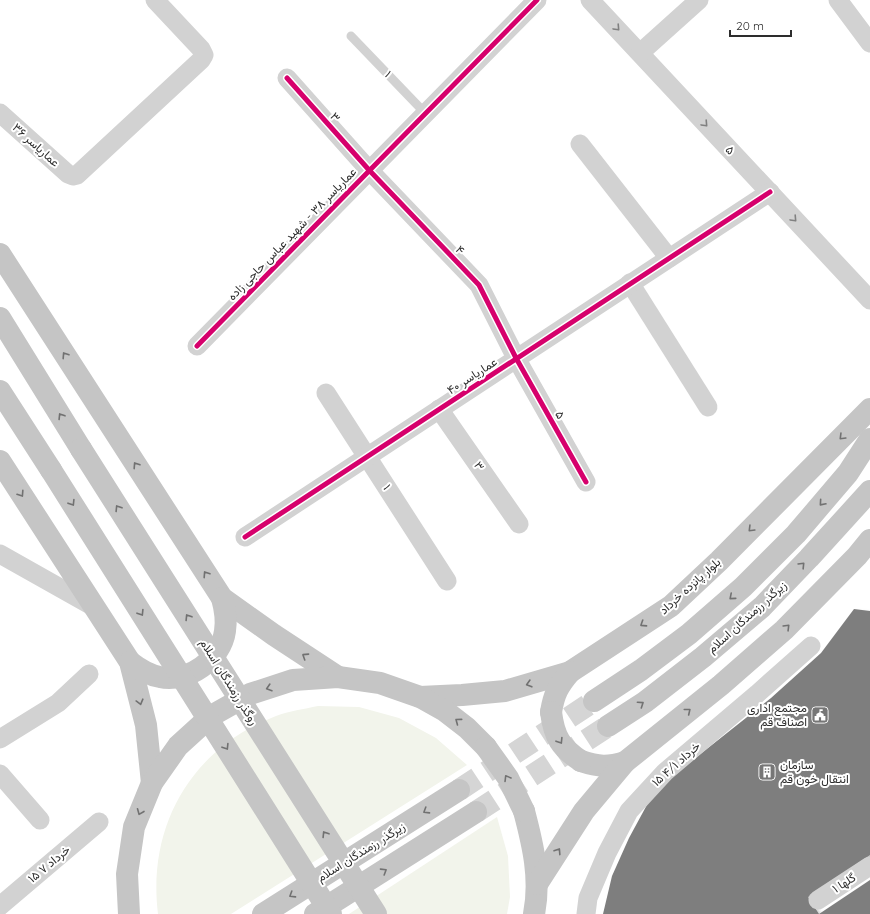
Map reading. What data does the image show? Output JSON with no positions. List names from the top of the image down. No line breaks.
{"streets":{"main road":["بلوار پانزده خرداد","زیرگذر رزمندگان اسلام","روگذر رزمندگان اسلام"],"street":["۱","۳","عماریاسر ۳۶","۵","عماریاسر ۳۸ - شهید عباس حاجی زاده","۴","عماریاسر ۴۰","۱۵ خرداد ۴/۱","۱۵ خرداد ۷","گلها ۱"]},"crossings":[["۱","عماریاسر ۳۸ - شهید عباس حاجی زاده"],["۱","عماریاسر ۴۰"],["۳","عماریاسر ۳۸ - شهید عباس حاجی زاده"],["۳","۴"],["۳","عماریاسر ۴۰"],["۵","۴"],["۵","عماریاسر ۴۰"],["عماریاسر ۳۸ - شهید عباس حاجی زاده","۴"],["۴","عماریاسر ۴۰"]],"places":{"public building":["مجتمع اداری اصناف قم"],"building":["سازمان انتقال خون قم"]},"scale_bar":"20 m"}
